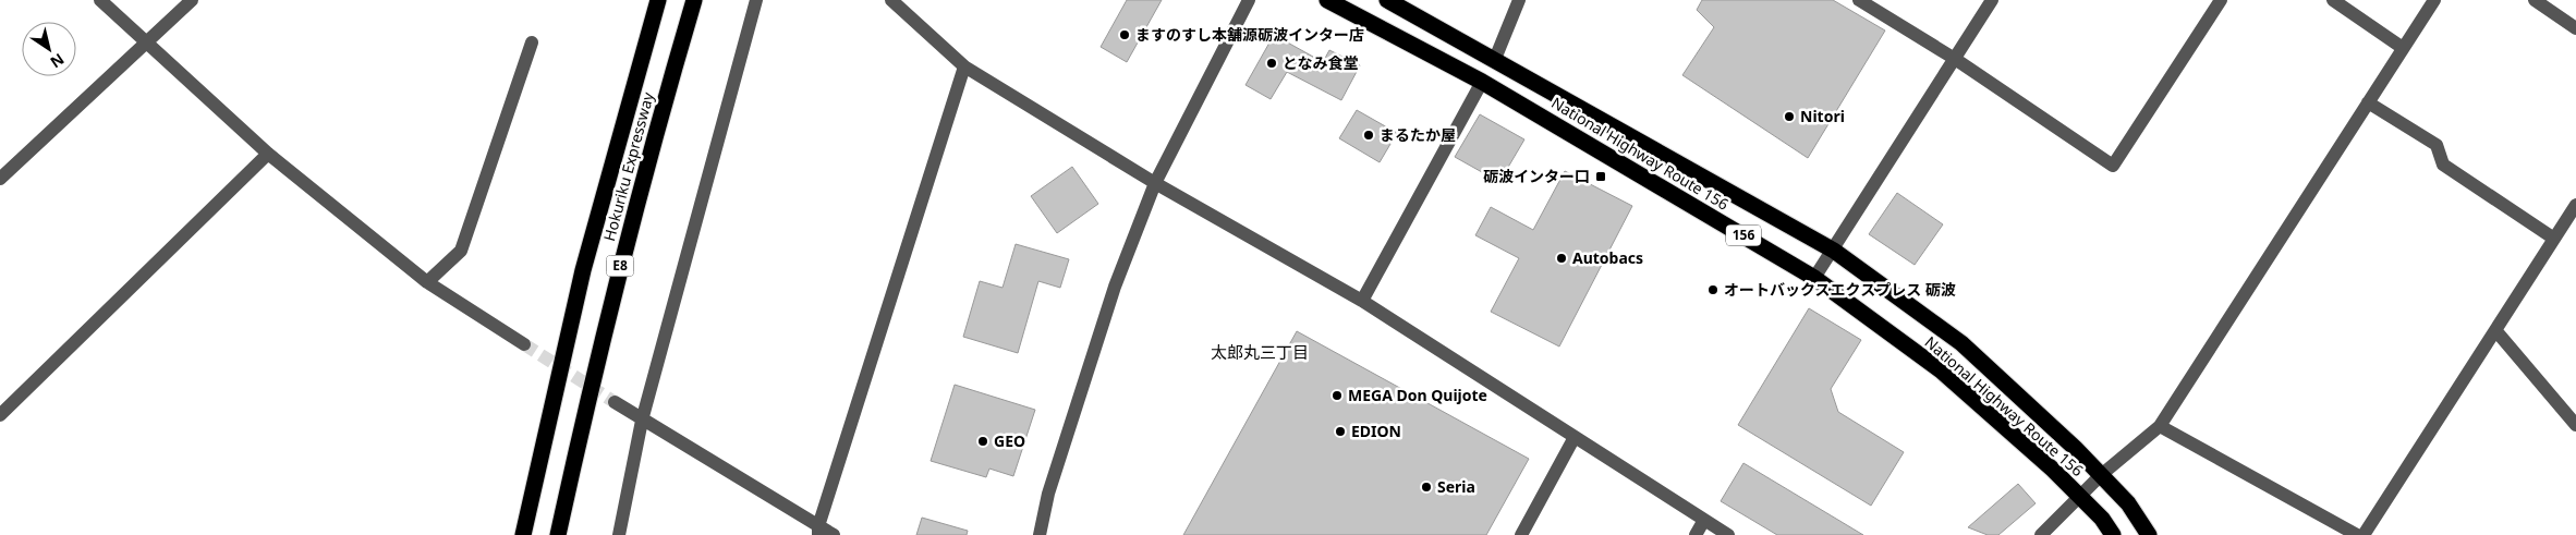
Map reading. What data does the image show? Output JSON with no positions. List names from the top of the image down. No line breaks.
{"streets":{"highway":["National Highway Route 156","Hokuriku Expressway","156","E8"]},"districts":["太郎丸三丁目"],"places":{"other":["ますのすし本舗源砺波インター店","となみ食堂","Nitori","まるたか屋","Autobacs","オートバックスエクスプレス 砺波","MEGA Don Quijote","EDION","GEO","Seria"],"transit":["砺波インター口"]},"north":"bottom right"}
